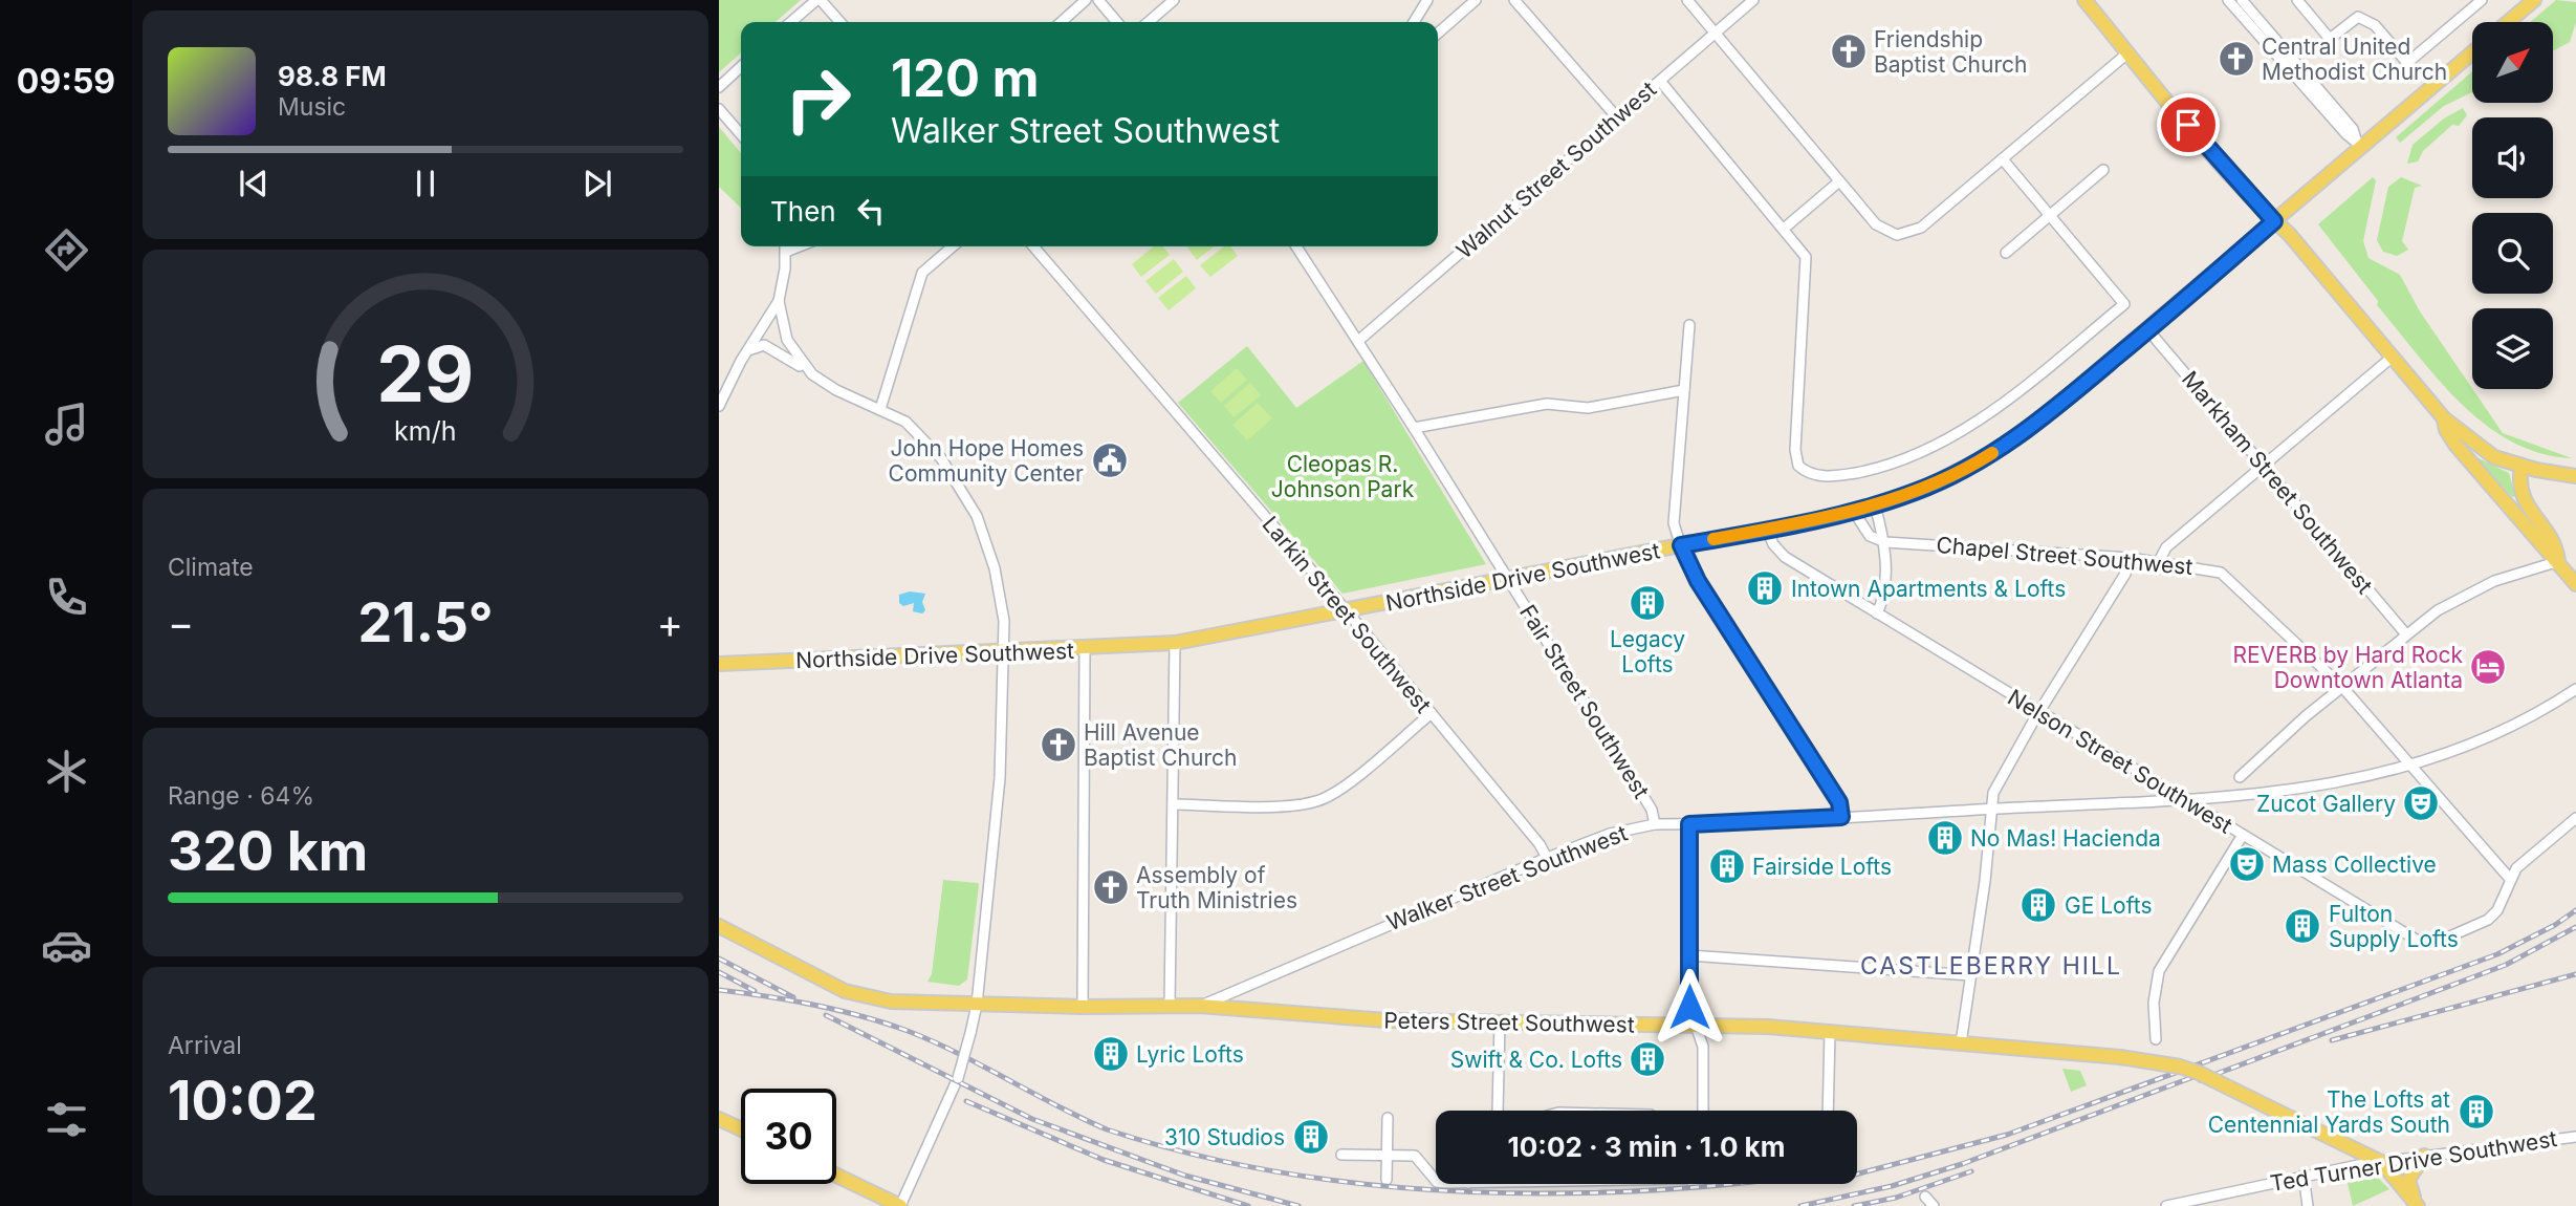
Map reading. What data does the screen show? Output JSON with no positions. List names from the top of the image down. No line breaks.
{"streets":{"main road":["Northside Drive Southwest","Peters Street Southwest"],"street":["Walnut Street Southwest","Markham Street Southwest","Chapel Street Southwest","Larkin Street Southwest","Fair Street Southwest","Nelson Street Southwest","Walker Street Southwest","Ted Turner Drive Southwest"]},"crossings":[["Walnut Street Southwest","Fair Street Southwest"],["Markham Street Southwest","Northside Drive Southwest"],["Chapel Street Southwest","Nelson Street Southwest"],["Chapel Street Southwest","Walker Street Southwest"],["Northside Drive Southwest","Larkin Street Southwest"],["Northside Drive Southwest","Fair Street Southwest"],["Northside Drive Southwest","Nelson Street Southwest"],["Larkin Street Southwest","Walker Street Southwest"],["Fair Street Southwest","Walker Street Southwest"],["Nelson Street Southwest","Walker Street Southwest"],["Walker Street Southwest","Peters Street Southwest"],["Peters Street Southwest","Ted Turner Drive Southwest"]],"districts":["CASTLEBERRY HILL"],"parks":["Cleopas R. Johnson Park"],"places":{"church":["Friendship Baptist Church","Central United Methodist Church","Hill Avenue Baptist Church","Assembly of Truth Ministries"],"public building":["John Hope Homes Community Center"],"building":["Intown Apartments & Lofts","Legacy Lofts","No Mas! Hacienda","Fairside Lofts","GE Lofts","Fulton Supply Lofts","Lyric Lofts","Swift & Co. Lofts","The Lofts at Centennial Yards South","310 Studios"],"hotel":["REVERB by Hard Rock Downtown Atlanta"],"theatre":["Zucot Gallery","Mass Collective"]},"north":"top right","page":{"tabs":"09:59","turn":["120 m","Walker Street Southwest"],"song":["98.8 FM","Music"],"then":"Then","tile":["Climate",["Range · 64%","320 km"],["Arrival","10:02"]],"heat":["−","21.5°","+"],"limit":"30","trip":"10:02 · 3 min · 1.0 km","gauge":["29","km/h"]}}
